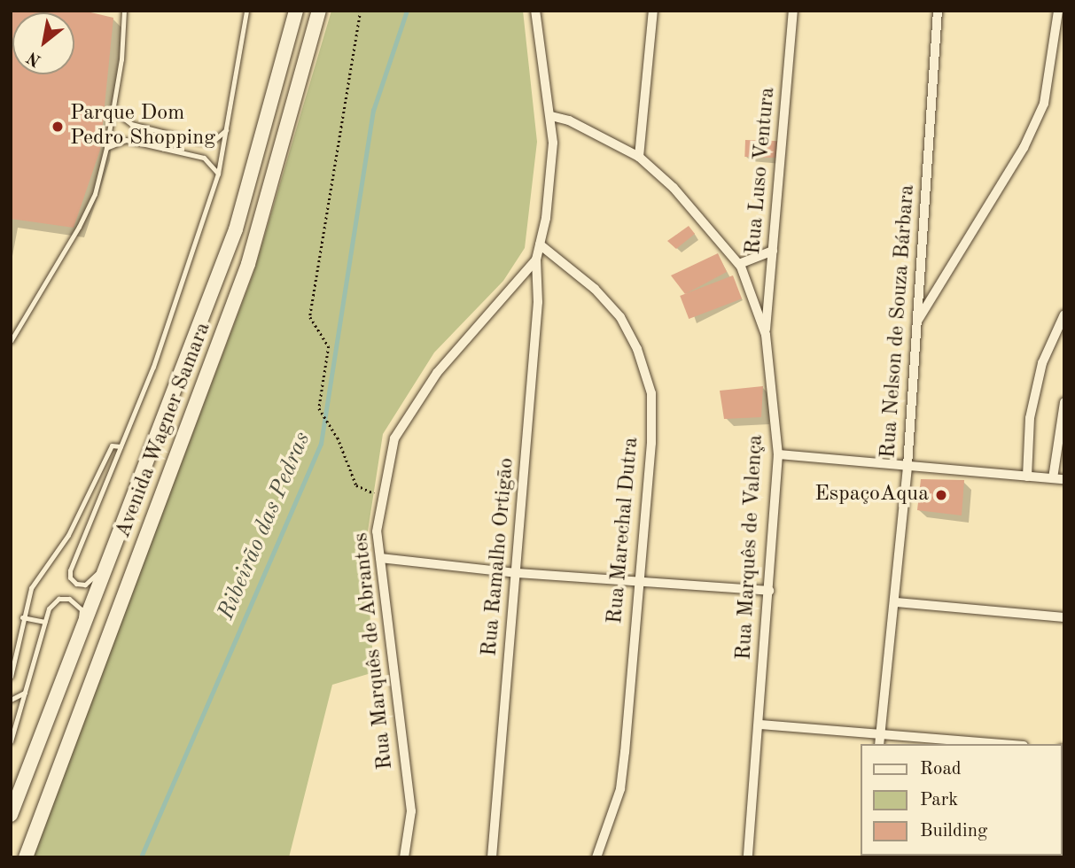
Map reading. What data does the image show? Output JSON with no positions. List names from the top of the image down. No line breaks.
{"streets":{"main road":["Avenida Wagner Samara"],"street":["Rua Luso Ventura","Rua Nelson de Souza Bárbara","Rua Marechal Dutra","Rua Marquês de Valença","Rua Ramalho Ortigão","Rua Marquês de Abrantes"]},"crossings":[["Rua Luso Ventura","Rua Marquês de Valença"],["Rua Marechal Dutra","Rua Marquês de Abrantes"],["Rua Marquês de Valença","Rua Marquês de Abrantes"],["Rua Ramalho Ortigão","Rua Marquês de Abrantes"]],"water":["Ribeirão das Pedras"],"places":["Parque Dom Pedro Shopping","EspaçoAqua"],"legend":["Road","Park","Building"],"north":"bottom left"}
